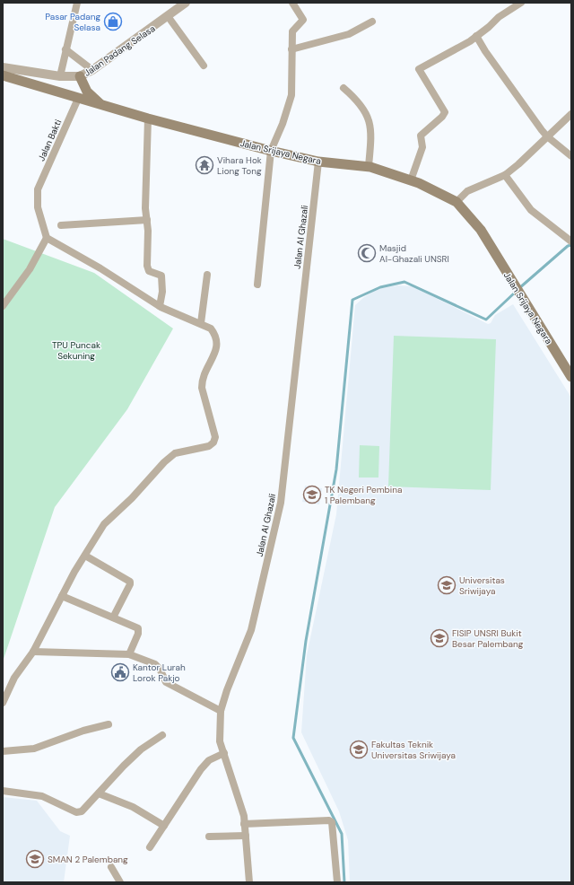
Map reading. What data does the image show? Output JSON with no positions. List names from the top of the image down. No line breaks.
{"streets":{"main road":["Jalan Srijaya Negara"],"street":["Jalan Padang Selasa","Jalan Bakti","Jalan Al Ghazali"]},"crossings":[["Jalan Bakti","Jalan Srijaya Negara"],["Jalan Srijaya Negara","Jalan Al Ghazali"]],"parks":["TPU Puncak Sekuning"],"places":{"shop":["Pasar Padang Selasa"],"temple":["Vihara Hok Liong Tong"],"mosque":["Masjid Al-Ghazali UNSRI"],"school or university":["TK Negeri Pembina 1 Palembang","Universitas Sriwijaya","FISIP UNSRI Bukit Besar Palembang","Fakultas Teknik Universitas Sriwijaya","SMAN 2 Palembang"],"public building":["Kantor Lurah Lorok Pakjo"]}}
